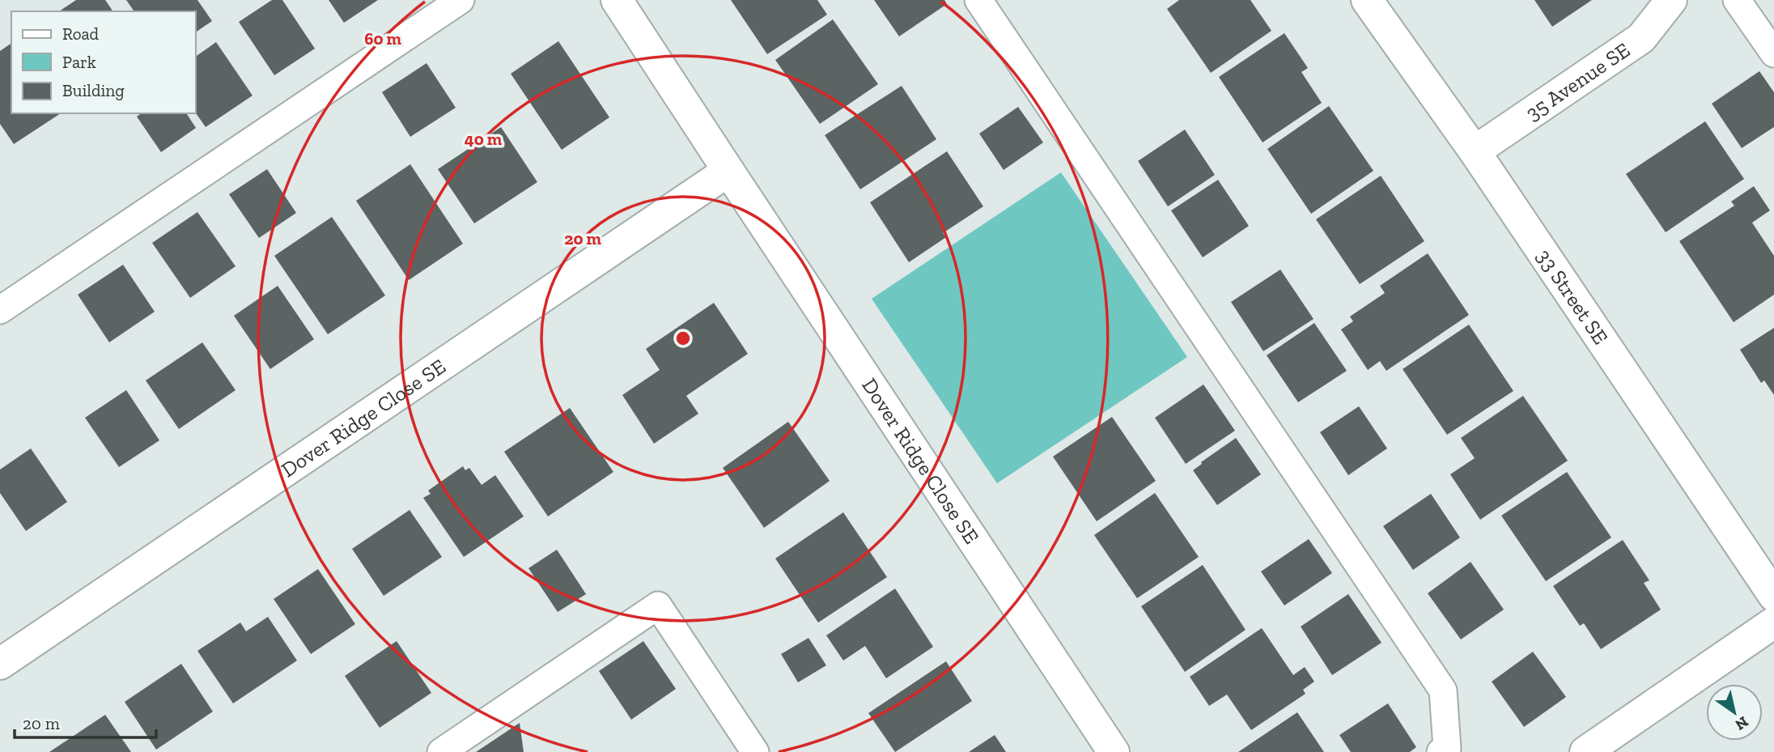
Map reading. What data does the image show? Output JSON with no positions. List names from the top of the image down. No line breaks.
{"streets":{"street":["35 Avenue SE","33 Street SE","Dover Ridge Close SE"]},"crossings":[["35 Avenue SE","33 Street SE"]],"legend":["Road","Park","Building"],"scale_bar":"20 m","north":"bottom right","rings":["60 m","40 m","20 m"]}
